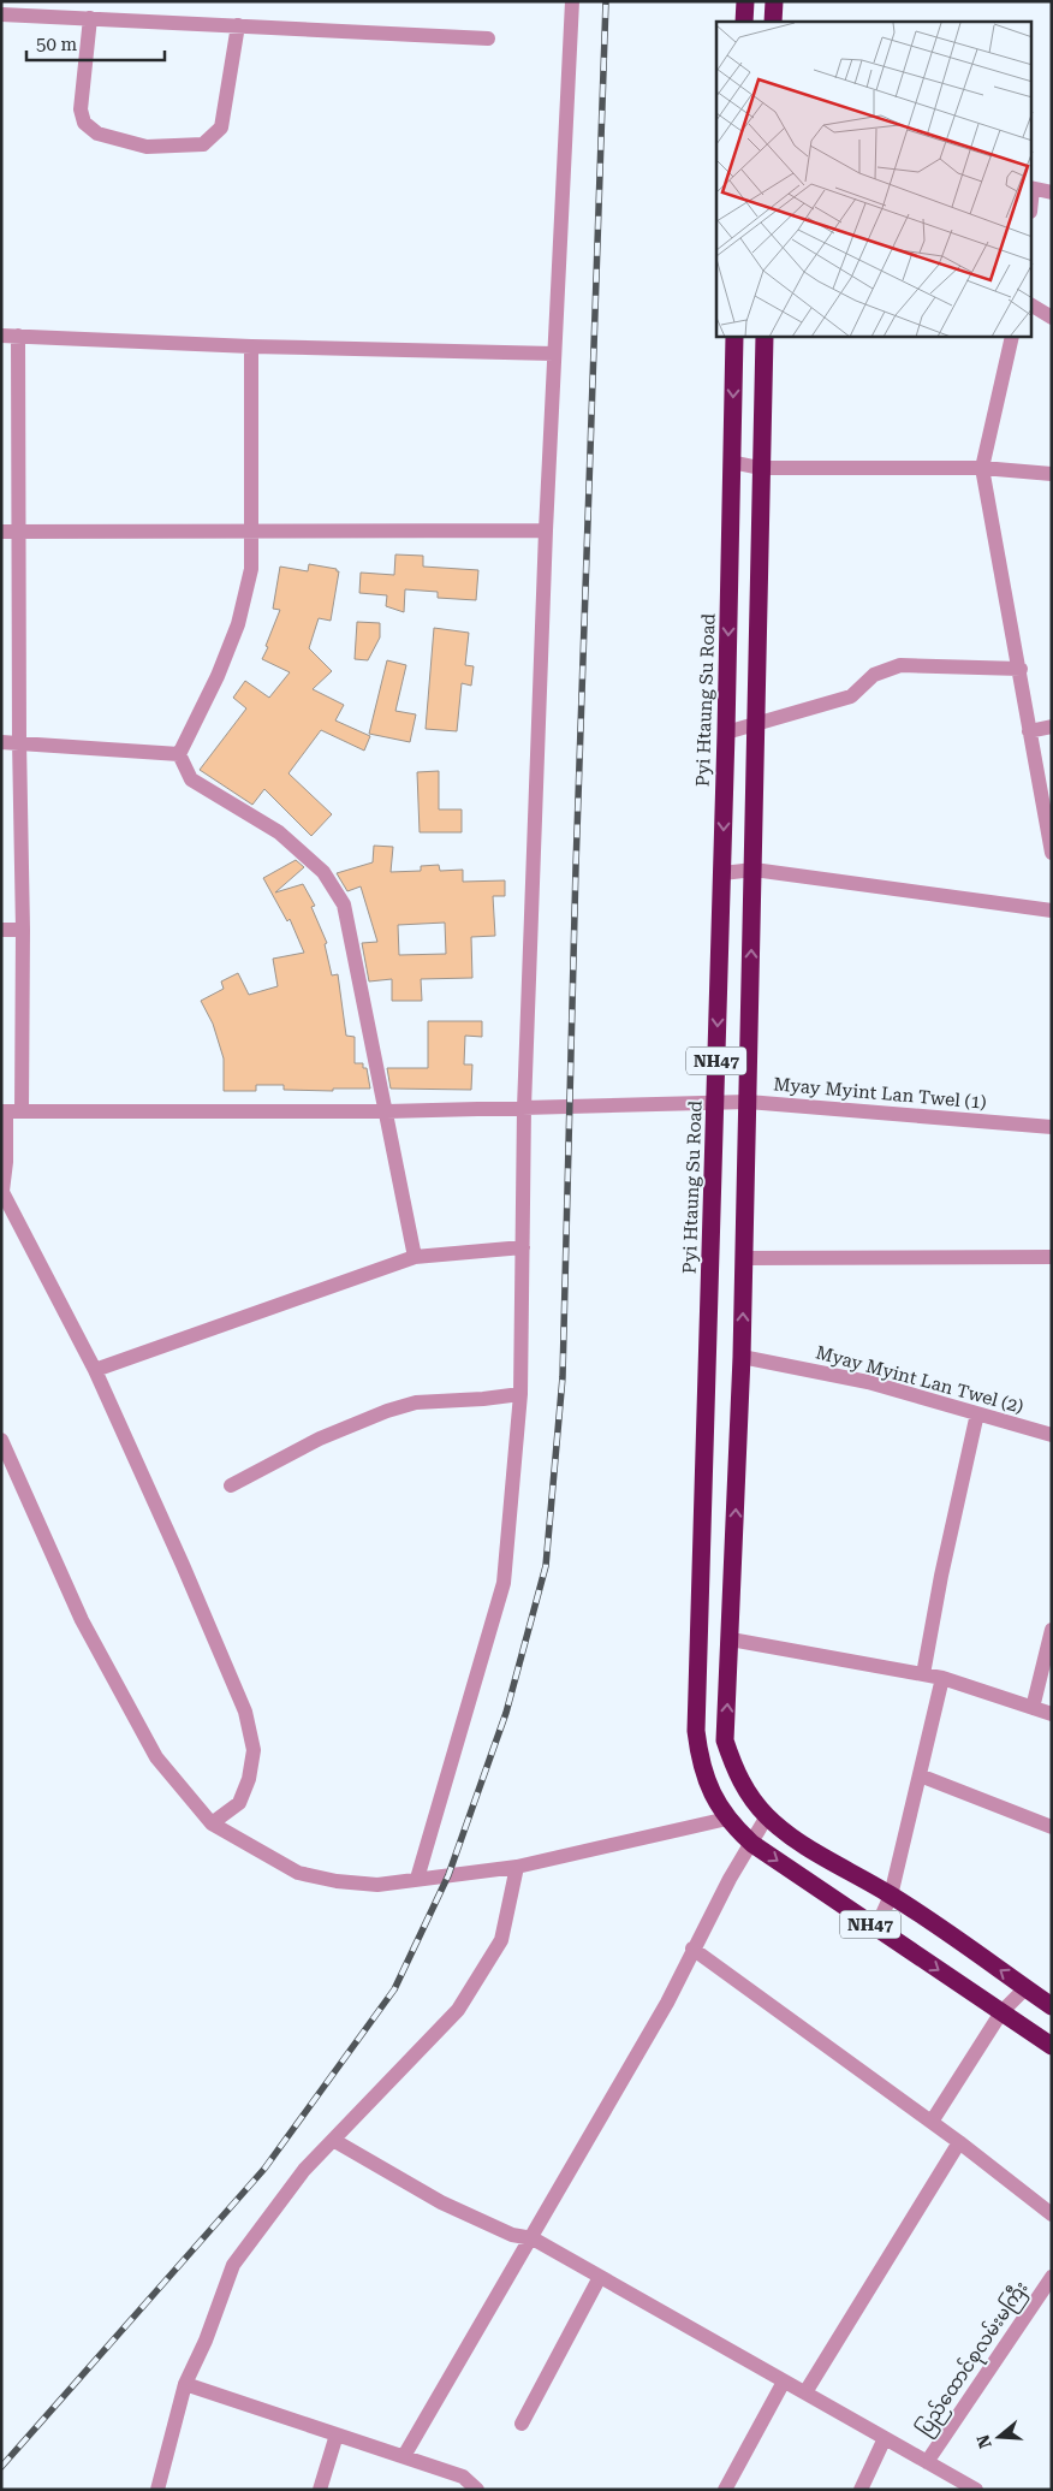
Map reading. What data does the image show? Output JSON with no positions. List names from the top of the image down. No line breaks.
{"streets":{"highway":["Pyi Htaung Su Road","NH47"],"street":["Myay Myint Lan Twel (1)","Myay Myint Lan Twel (2)","ပြည်ထောင်စုလမ်းမကြီး"]},"crossings":[["Pyi Htaung Su Road","NH47"],["Pyi Htaung Su Road","Myay Myint Lan Twel (1)"],["NH47","Myay Myint Lan Twel (1)"],["NH47","Myay Myint Lan Twel (2)"]],"scale_bar":"50 m","north":"left"}
